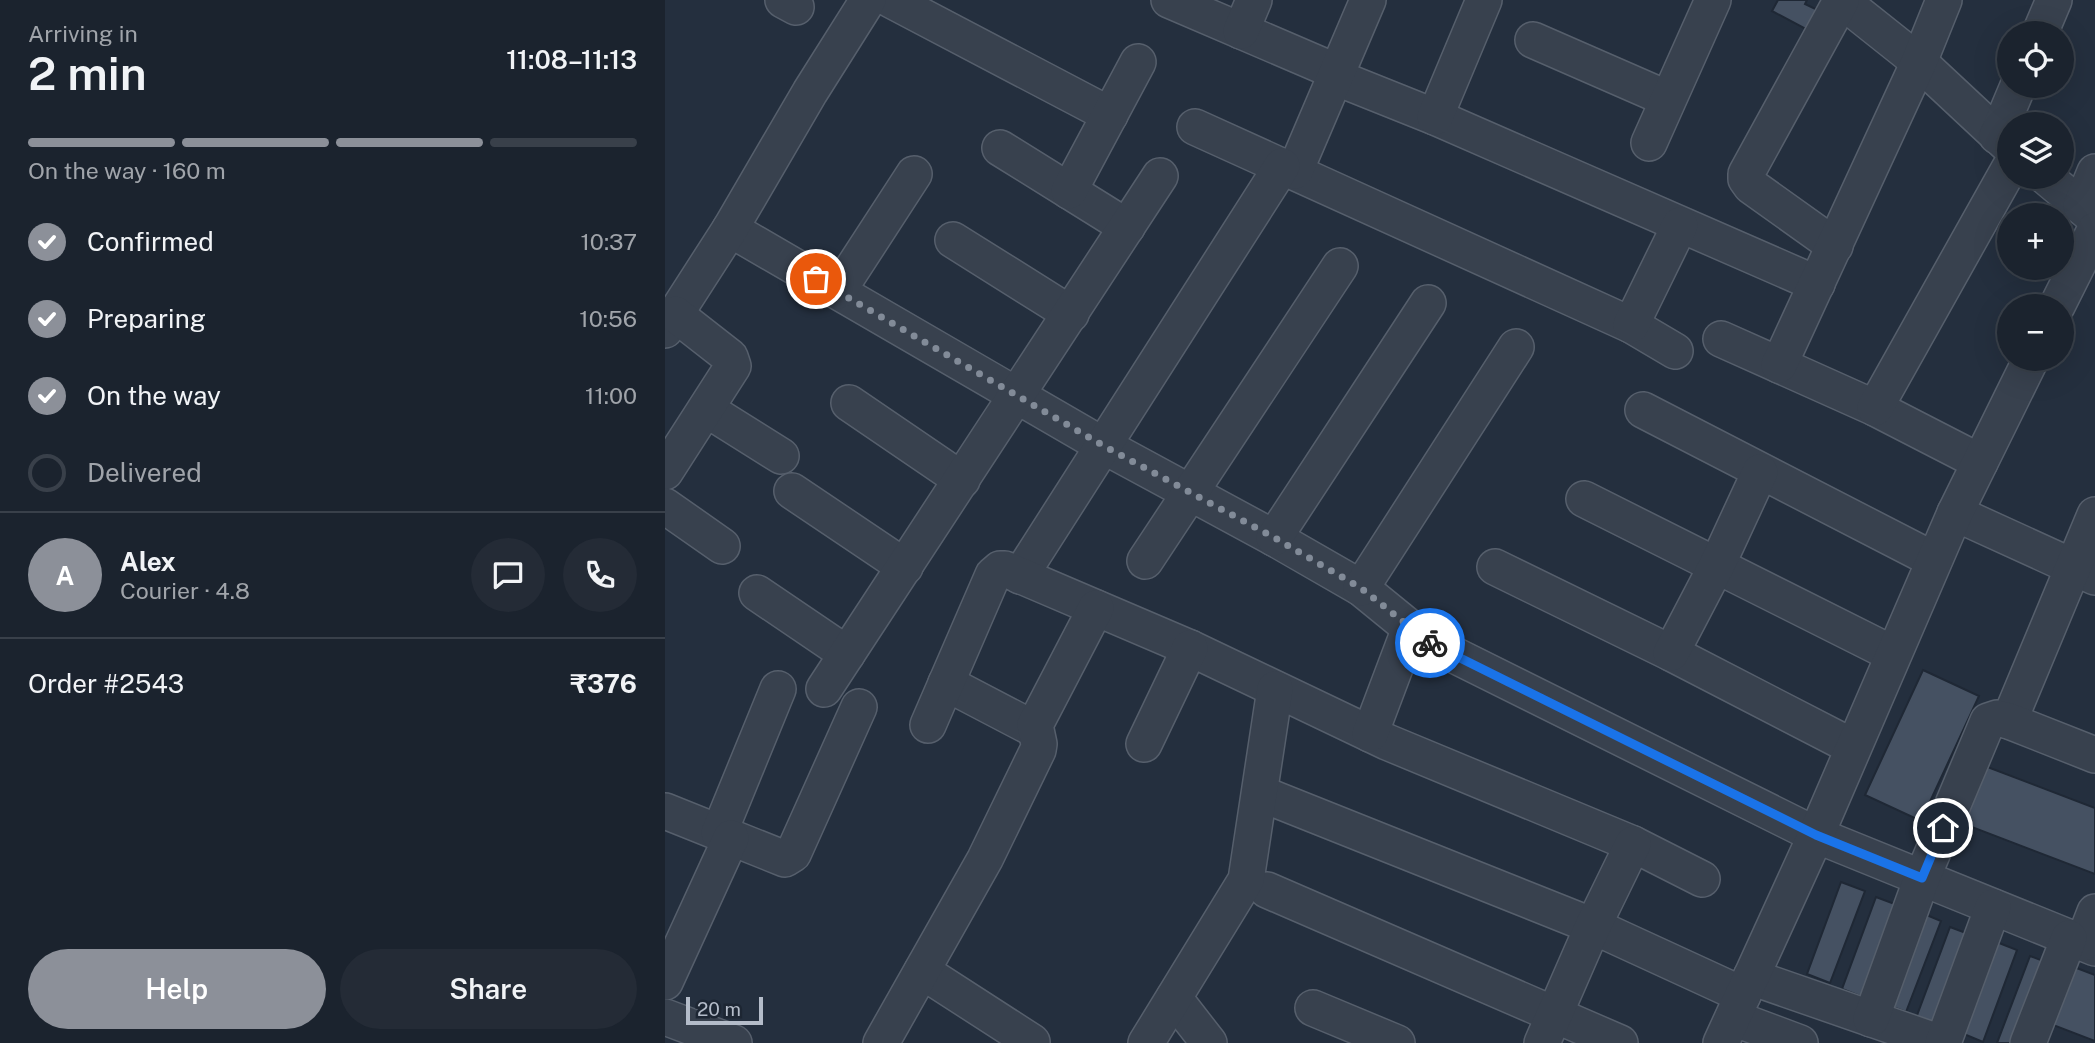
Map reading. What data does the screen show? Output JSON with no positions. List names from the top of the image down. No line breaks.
{"scale_bar":"20 m","page":{"heading":["2 min","Arriving in","11:08–11:13"],"panel":["Alex","Courier · 4.8","Order #2543","₹376"],"map_buttons":["+","−"],"bar":"On the way · 160 m","list":[["Confirmed","10:37"],["Preparing","10:56"],["On the way","11:00"],"Delivered"],"round":"A","buttons":["Help","Share"],"scale":"20 m"}}
